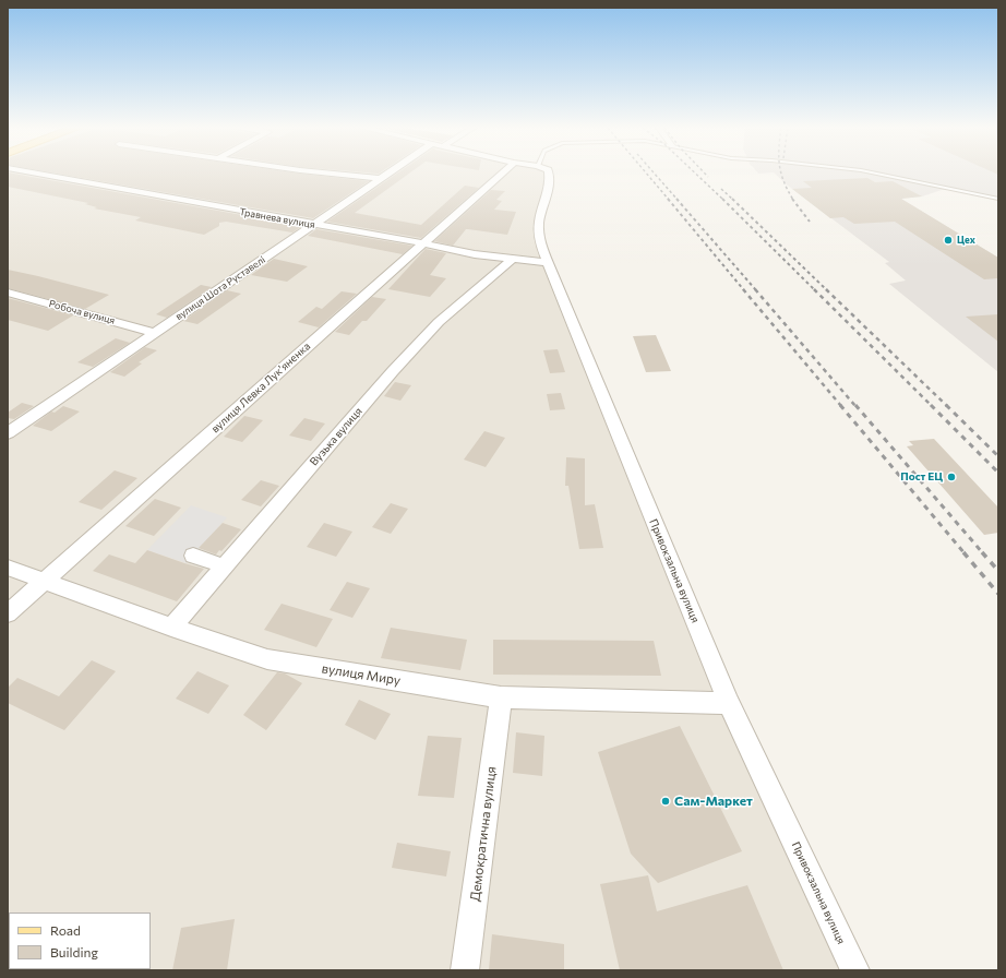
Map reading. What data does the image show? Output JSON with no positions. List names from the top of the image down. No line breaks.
{"streets":{"street":["Травнева вулиця","вулиця Шота Руставелі","Робоча вулиця","вулиця Левка Лукʼяненка","Вузька вулиця","Привокзальна вулиця","вулиця Миру","Демократична вулиця"]},"crossings":[["Травнева вулиця","вулиця Шота Руставелі"],["Травнева вулиця","вулиця Левка Лукʼяненка"],["Травнева вулиця","Вузька вулиця"],["Травнева вулиця","Привокзальна вулиця"],["вулиця Шота Руставелі","Робоча вулиця"],["вулиця Левка Лукʼяненка","вулиця Миру"],["Вузька вулиця","вулиця Миру"],["Привокзальна вулиця","вулиця Миру"],["вулиця Миру","Демократична вулиця"]],"places":["Цех","Пост ЕЦ","Сам-Маркет"],"legend":["Road","Building"]}
